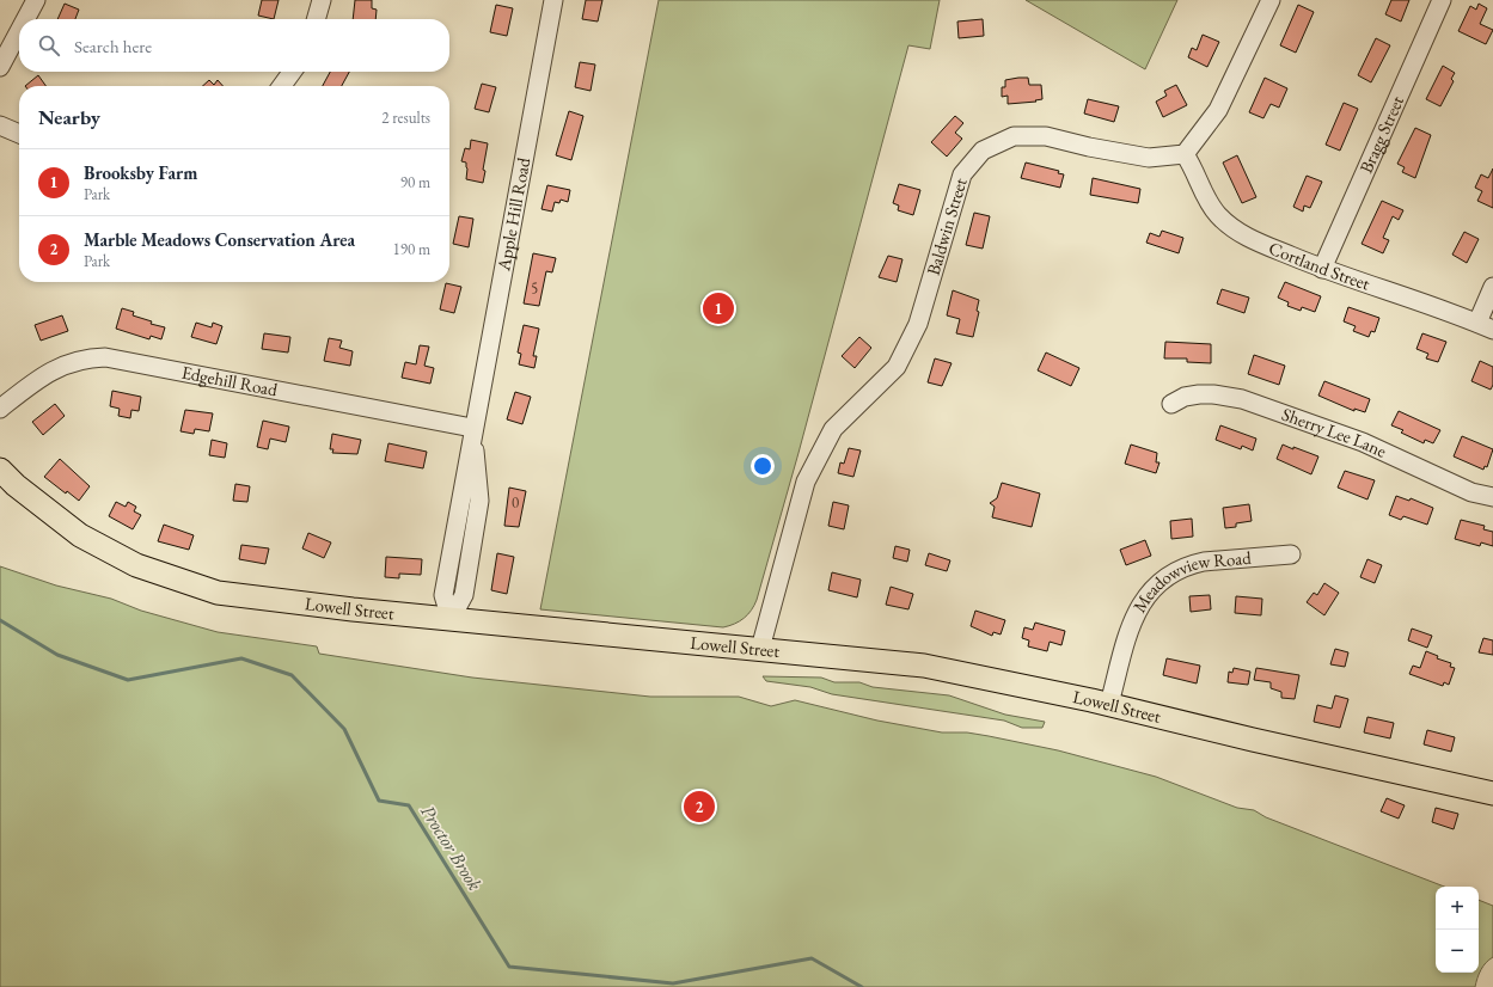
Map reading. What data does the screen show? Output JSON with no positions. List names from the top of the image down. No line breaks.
{"streets":{"main road":["Lowell Street"],"street":["Bragg Street","Apple Hill Road","Baldwin Street","Cortland Street","Edgehill Road","Sherry Lee Lane","Meadowview Road"]},"crossings":[["Bragg Street","Cortland Street"],["Apple Hill Road","Edgehill Road"],["Apple Hill Road","Lowell Street"],["Baldwin Street","Cortland Street"],["Baldwin Street","Lowell Street"],["Meadowview Road","Lowell Street"]],"water":["Proctor Brook"],"house_numbers":["5","0"],"page":{"search":"Search here","heading":["Nearby","2 results"],"list":[{"mark":"1","name":"Brooksby Farm","note":"Park","value":"90 m"},{"mark":"2","name":"Marble Meadows Conservation Area","note":"Park","value":"190 m"}],"pins":["1","2"],"map_buttons":["+","−"]}}
